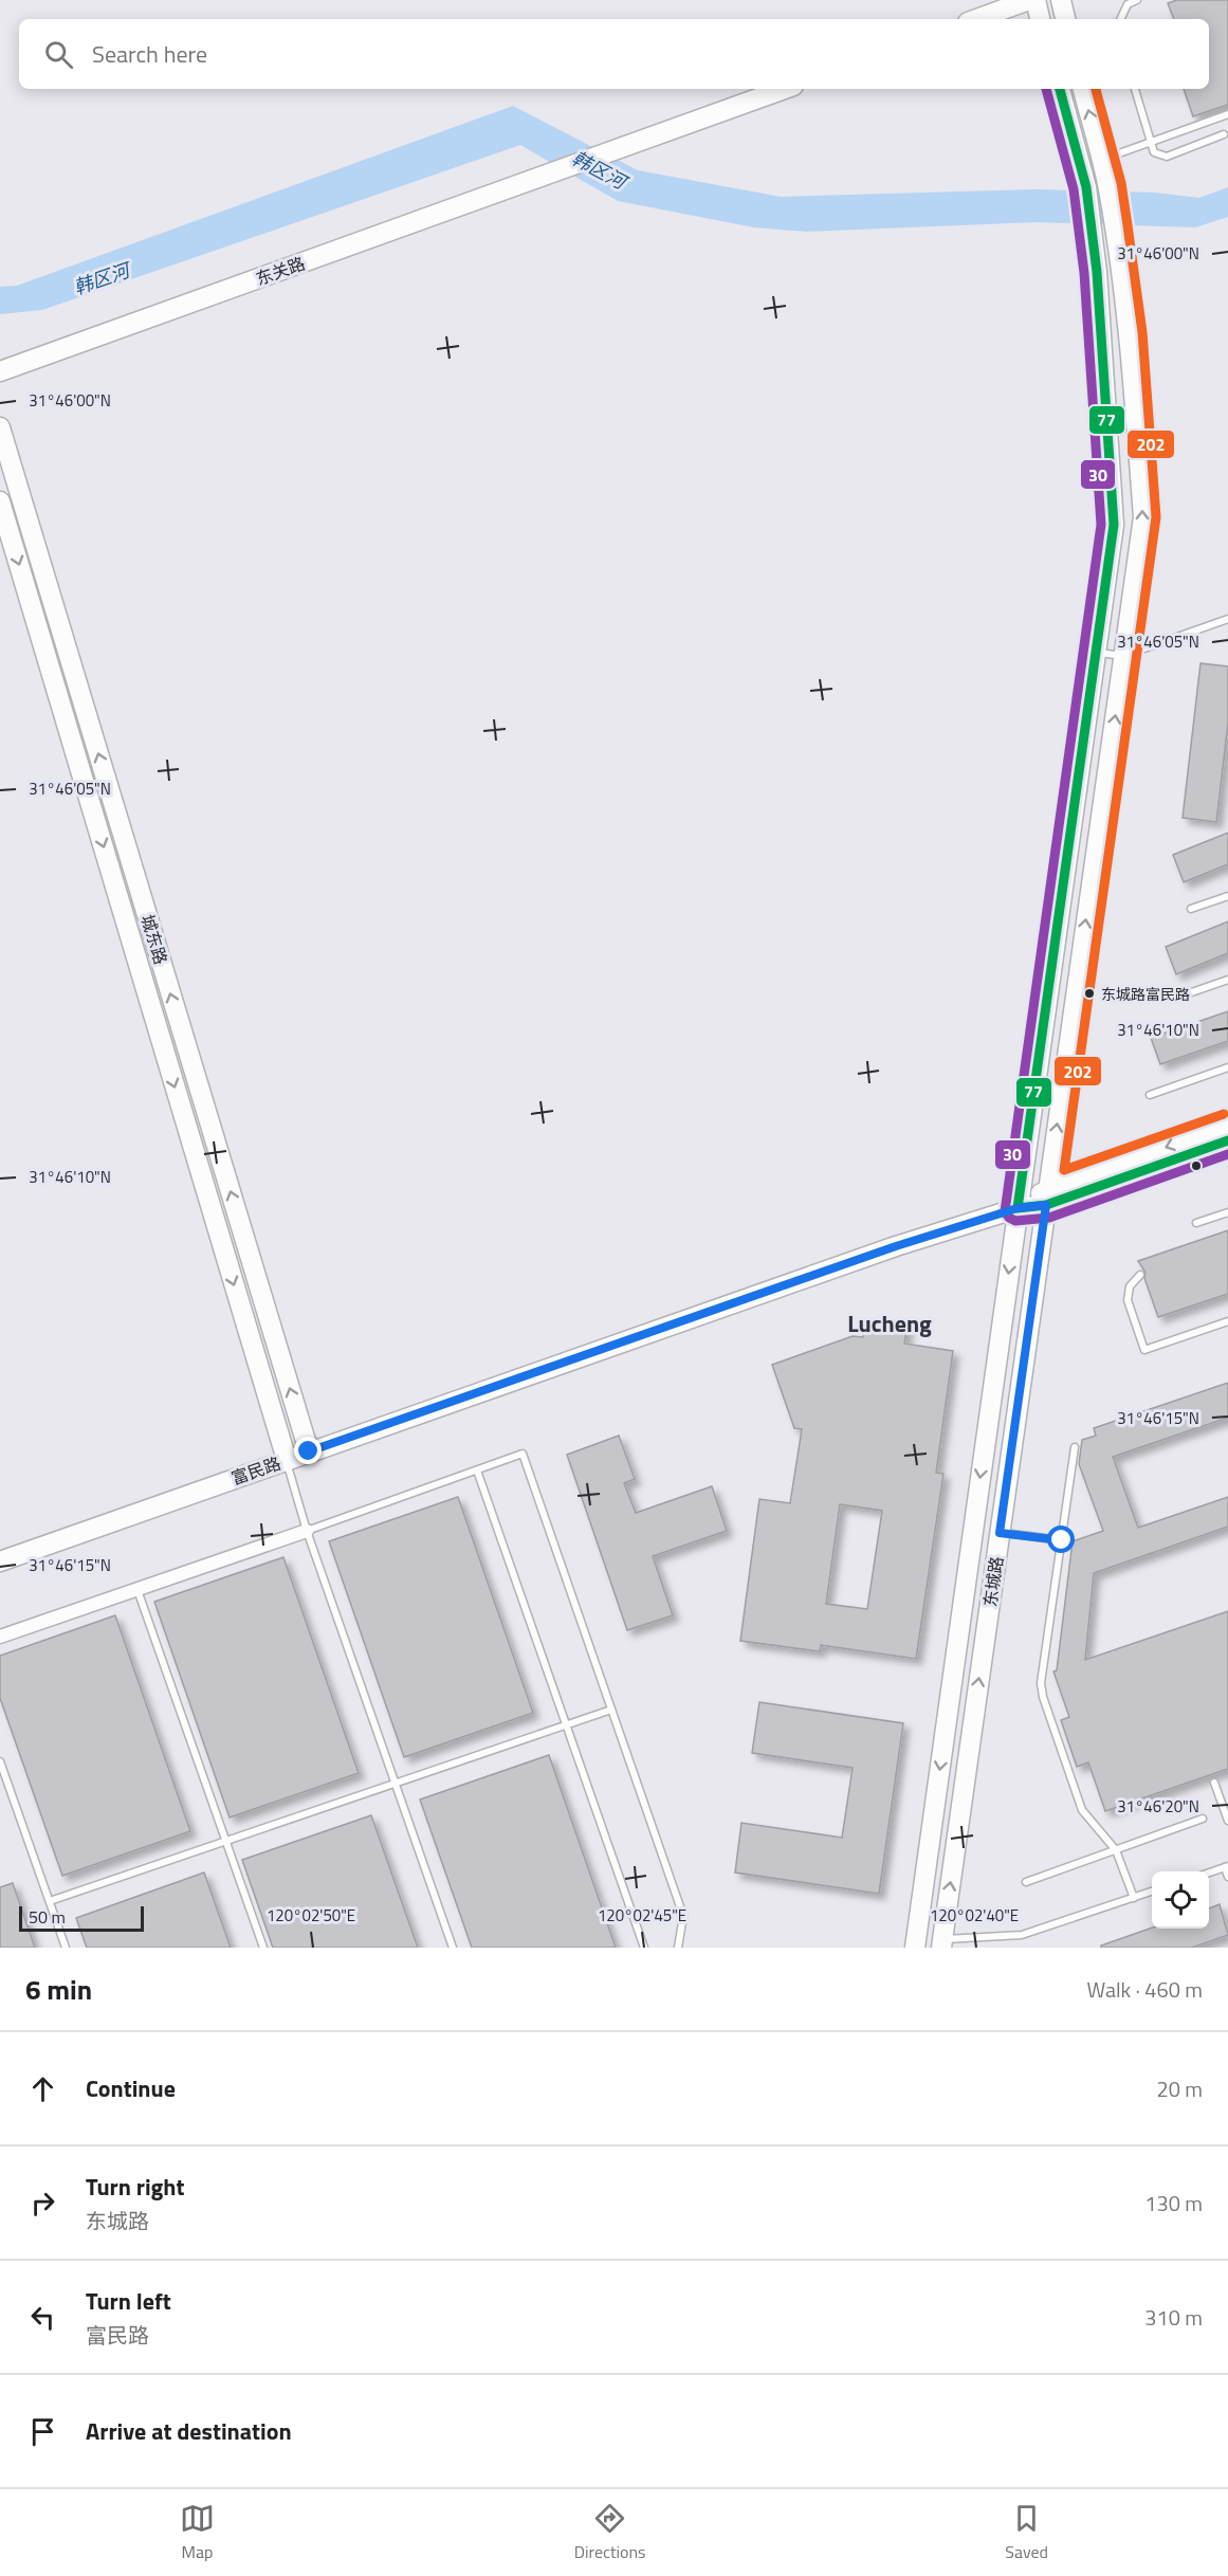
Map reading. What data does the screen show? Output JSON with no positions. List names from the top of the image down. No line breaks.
{"streets":{"street":["东关路","城东路","富民路","东城路"]},"crossings":[["城东路","富民路"],["富民路","东城路"]],"districts":["Lucheng"],"water":["韩区河"],"places":["东城路富民路"],"lines":["transit line 77","transit line 30","transit line 202"],"scale_bar":"50 m","page":{"search":"Search here","scale":"50 m","heading":["6 min","Walk · 460 m"],"list":[["Continue","20 m"],["Turn right","东城路","130 m"],["Turn left","富民路","310 m"],"Arrive at destination"],"nav":["Map","Directions","Saved"]},"coordinates":["31°46'00\"N","31°46'05\"N","31°46'10\"N","31°46'15\"N","31°46'20\"N","120°02'50\"E","120°02'45\"E","120°02'40\"E"]}
